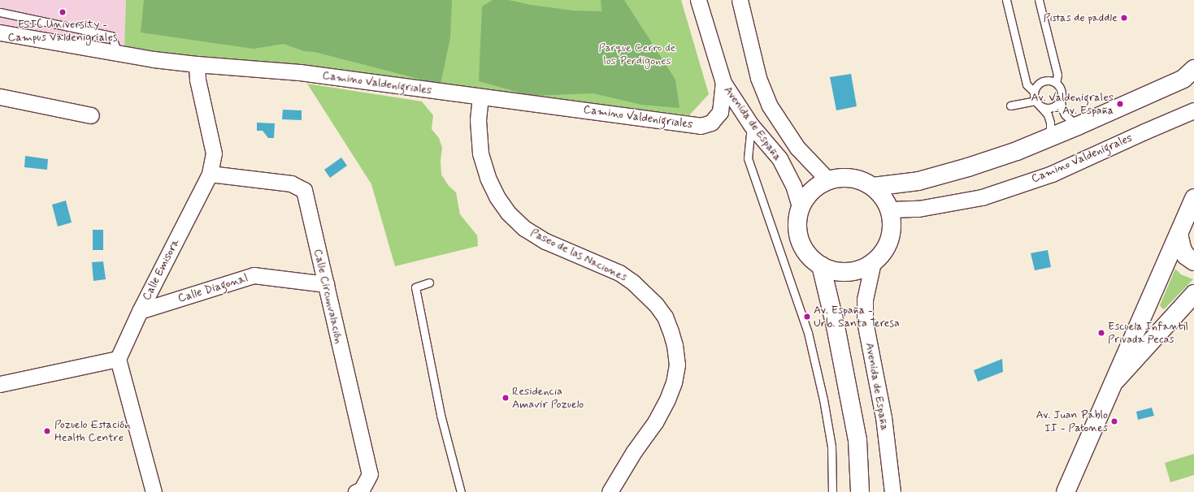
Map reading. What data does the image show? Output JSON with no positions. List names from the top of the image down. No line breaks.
{"streets":{"street":["Camino Valdenigriales","Avenida de España","Camino Valdenigrales","Paseo de las Naciones","Calle Emisora","Calle Diagonal","Calle Circunvalación"]},"crossings":[["Camino Valdenigriales","Avenida de España"],["Camino Valdenigriales","Paseo de las Naciones"],["Camino Valdenigriales","Calle Emisora"],["Avenida de España","Camino Valdenigrales"],["Calle Emisora","Calle Diagonal"],["Calle Emisora","Calle Circunvalación"],["Calle Diagonal","Calle Circunvalación"]],"parks":["Parque Cerro de los Perdigones"],"places":["ESIC University - Campus Valdenigriales","Pistas de paddle","Av. Valdenigrales - Av. España","Av. España - Urb. Santa Teresa","Escuela Infantil Privada Pecas","Residencia Amavir Pozuelo","Av. Juan Pablo II - Patones","Pozuelo Estación Health Centre"]}
